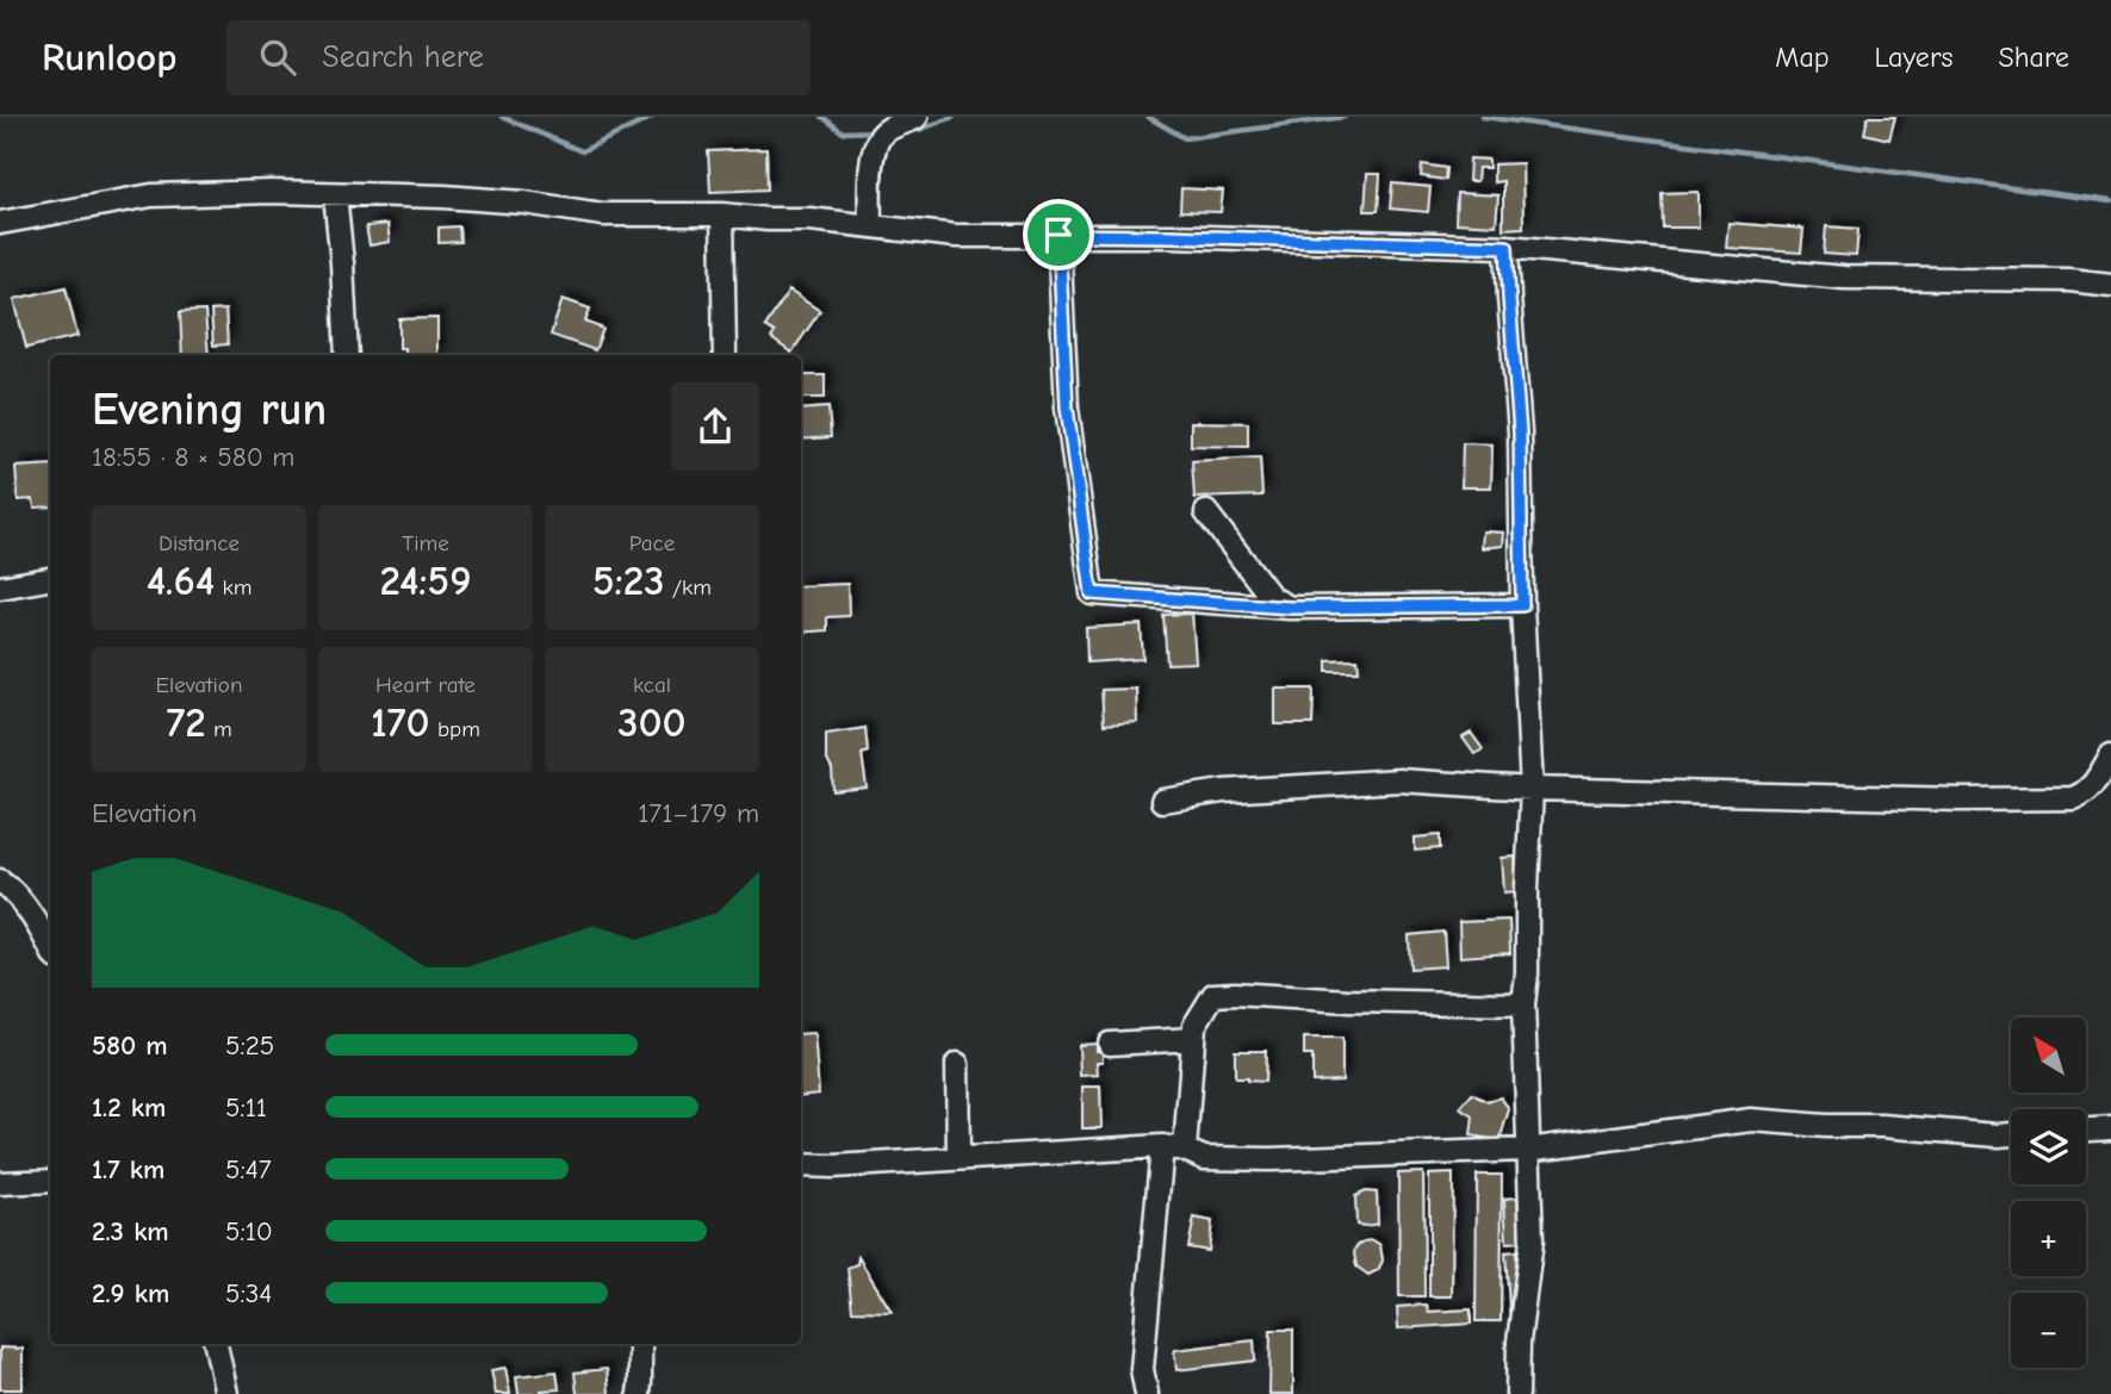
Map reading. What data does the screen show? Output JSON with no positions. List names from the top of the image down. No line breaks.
{"north":"top left","page":{"header":"Runloop","search":"Search here","nav":["Map","Layers","Share"],"heading":["Evening run","18:55 · 8 × 580 m"],"stats":[["Distance","4.64 km"],["Time","24:59"],["Pace","5:23 /km"],["Elevation","72 m"],["Heart rate","170 bpm"],["kcal","300"]],"chart":["Elevation","171–179 m"],"list":[{"name":"580 m","note":"5:25"},{"name":"1.2 km","note":"5:11"},{"name":"1.7 km","note":"5:47"},{"name":"2.3 km","note":"5:10"},{"name":"2.9 km","note":"5:34"}],"map_buttons":["+","−"]}}
